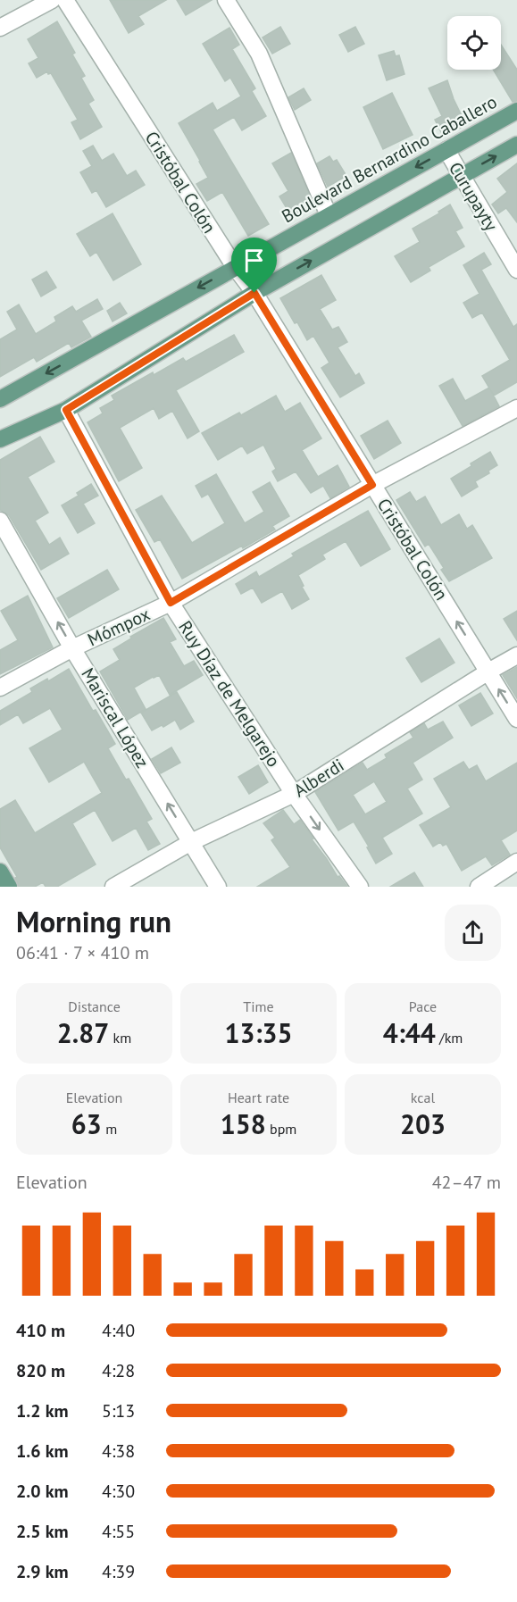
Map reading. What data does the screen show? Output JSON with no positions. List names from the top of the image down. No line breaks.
{"streets":{"main road":["Boulevard Bernardino Caballero"],"street":["Cristóbal Colón","Curupayty","Mómpox","Ruy Díaz de Melgarejo","Mariscal López","Alberdi"]},"crossings":[["Boulevard Bernardino Caballero","Cristóbal Colón"],["Boulevard Bernardino Caballero","Curupayty"],["Cristóbal Colón","Mómpox"],["Cristóbal Colón","Alberdi"],["Mómpox","Ruy Díaz de Melgarejo"],["Mómpox","Mariscal López"],["Ruy Díaz de Melgarejo","Alberdi"],["Mariscal López","Alberdi"]],"one_way":["Mariscal López"],"page":{"heading":["Morning run","06:41 · 7 × 410 m"],"stats":[["Distance","2.87 km"],["Time","13:35"],["Pace","4:44 /km"],["Elevation","63 m"],["Heart rate","158 bpm"],["kcal","203"]],"chart":["Elevation","42–47 m"],"list":[{"name":"410 m","note":"4:40"},{"name":"820 m","note":"4:28"},{"name":"1.2 km","note":"5:13"},{"name":"1.6 km","note":"4:38"},{"name":"2.0 km","note":"4:30"},{"name":"2.5 km","note":"4:55"},{"name":"2.9 km","note":"4:39"}]}}
